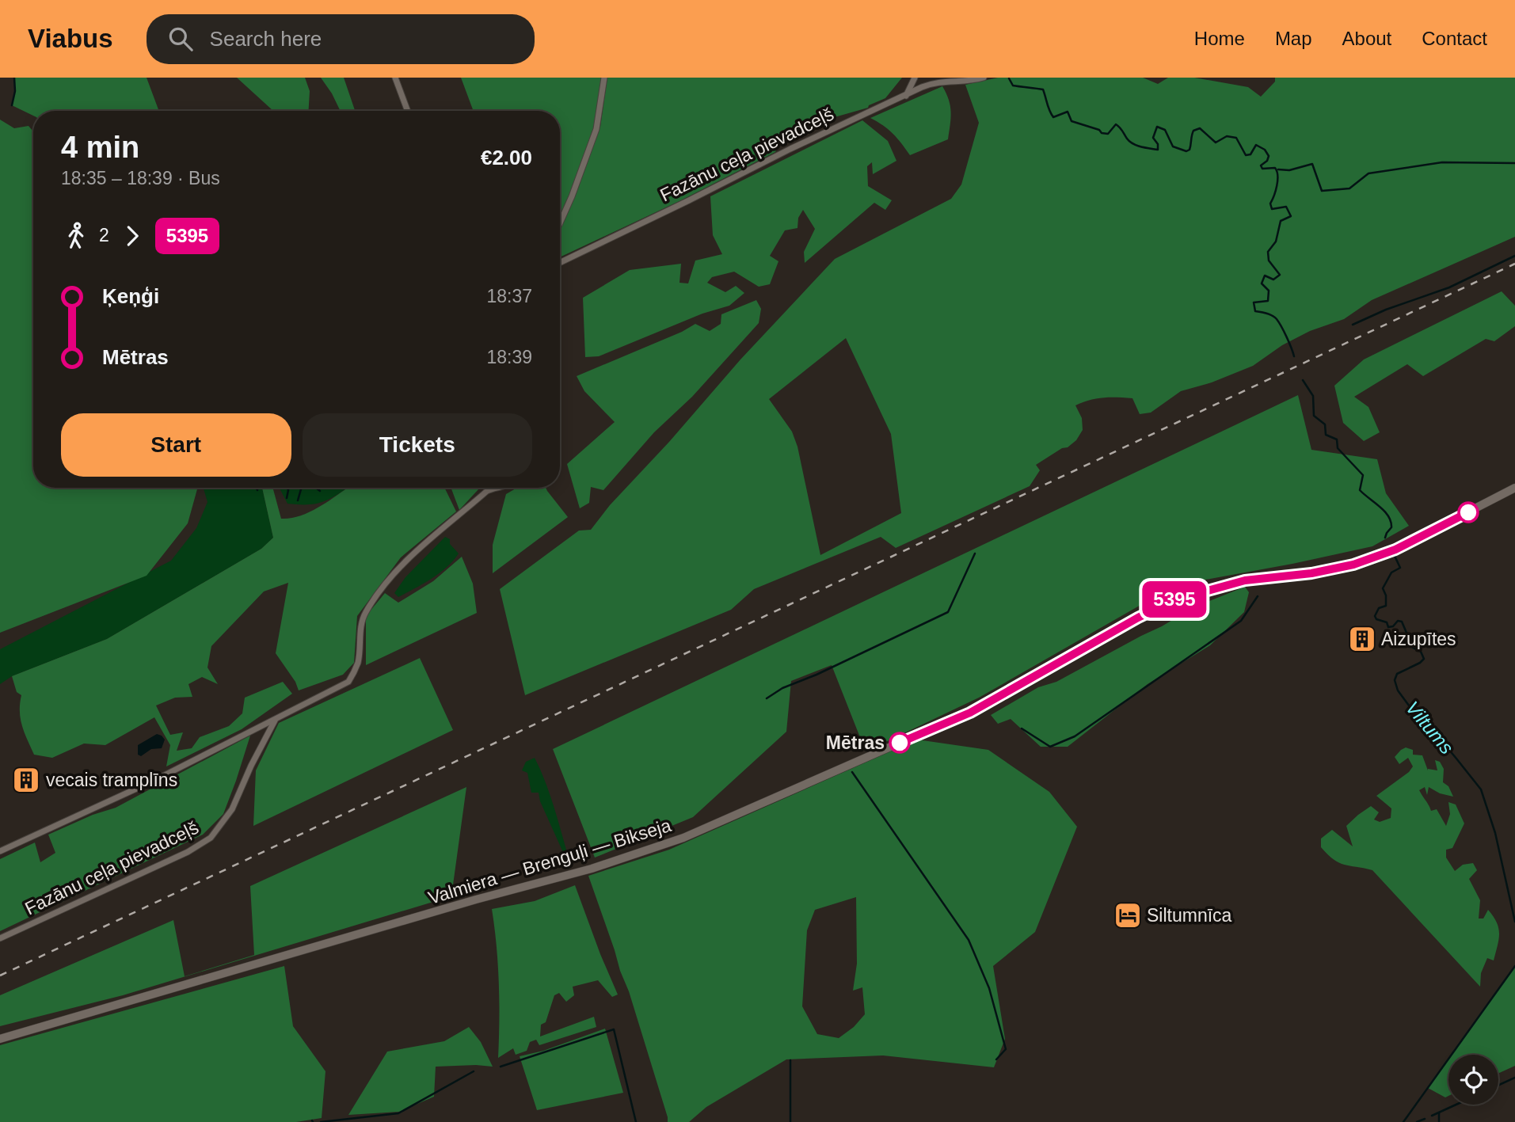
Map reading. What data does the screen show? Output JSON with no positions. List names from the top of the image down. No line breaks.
{"streets":{"main road":["Valmiera — Brenguļi — Bikseja"],"street":["Fazānu ceļa pievadceļš"]},"water":["Viltums"],"places":{"building":["Aizupītes","vecais tramplīns"],"other":["Mētras"],"hotel":["Siltumnīca"]},"lines":["bus line 5395"],"page":{"header":"Viabus","search":"Search here","nav":["Home","Map","About","Contact"],"on_map":"5395","heading":["4 min","18:35 – 18:39 · Bus","€2.00"],"legs":["2","5395"],"list":[{"name":"Ķeņģi","value":"18:37"},{"name":"Mētras","value":"18:39"}],"buttons":["Start","Tickets"]}}
